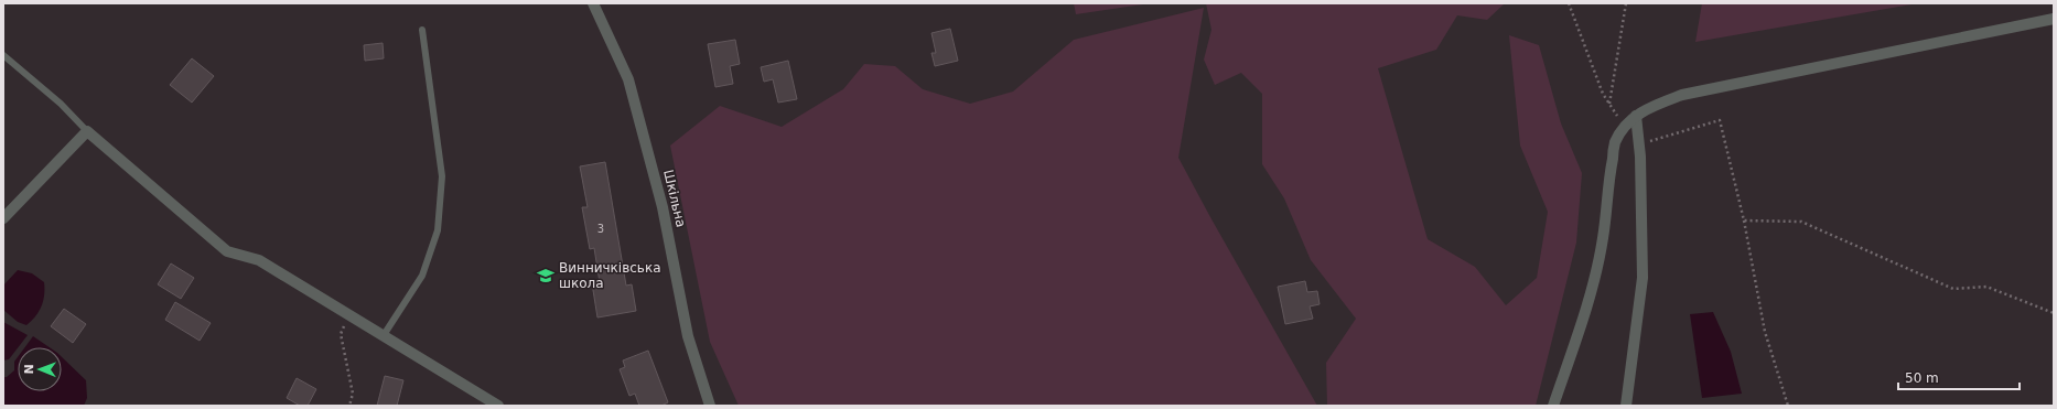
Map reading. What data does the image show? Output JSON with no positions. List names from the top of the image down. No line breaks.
{"streets":{"street":["Шкільна"]},"places":{"school or university":["Винничківська школа"]},"house_numbers":["3"],"scale_bar":"50 m","north":"left"}
